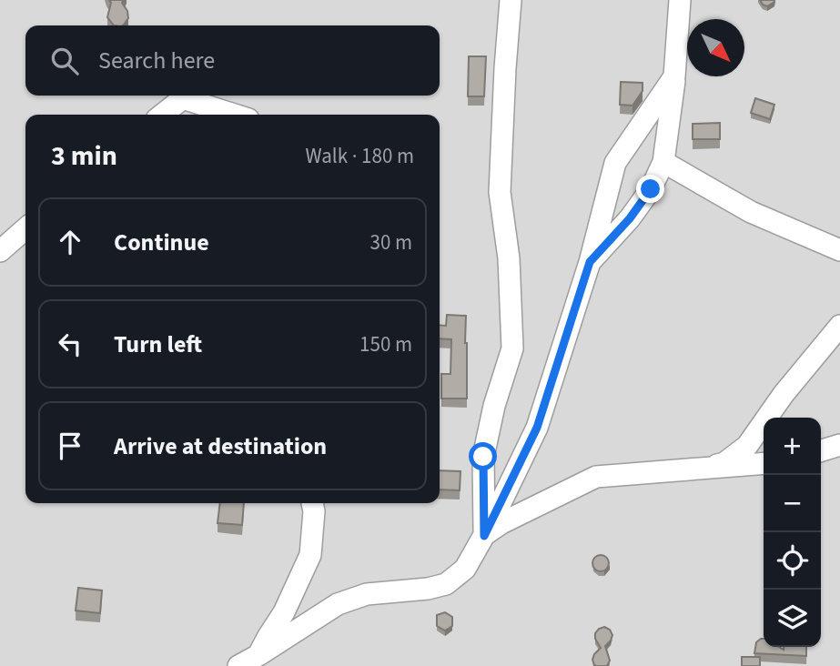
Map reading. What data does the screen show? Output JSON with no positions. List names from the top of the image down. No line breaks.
{"north":"bottom right","page":{"search":"Search here","heading":["3 min","Walk · 180 m"],"list":[["Continue","30 m"],["Turn left","150 m"],"Arrive at destination"],"map_buttons":["+","−"]}}
